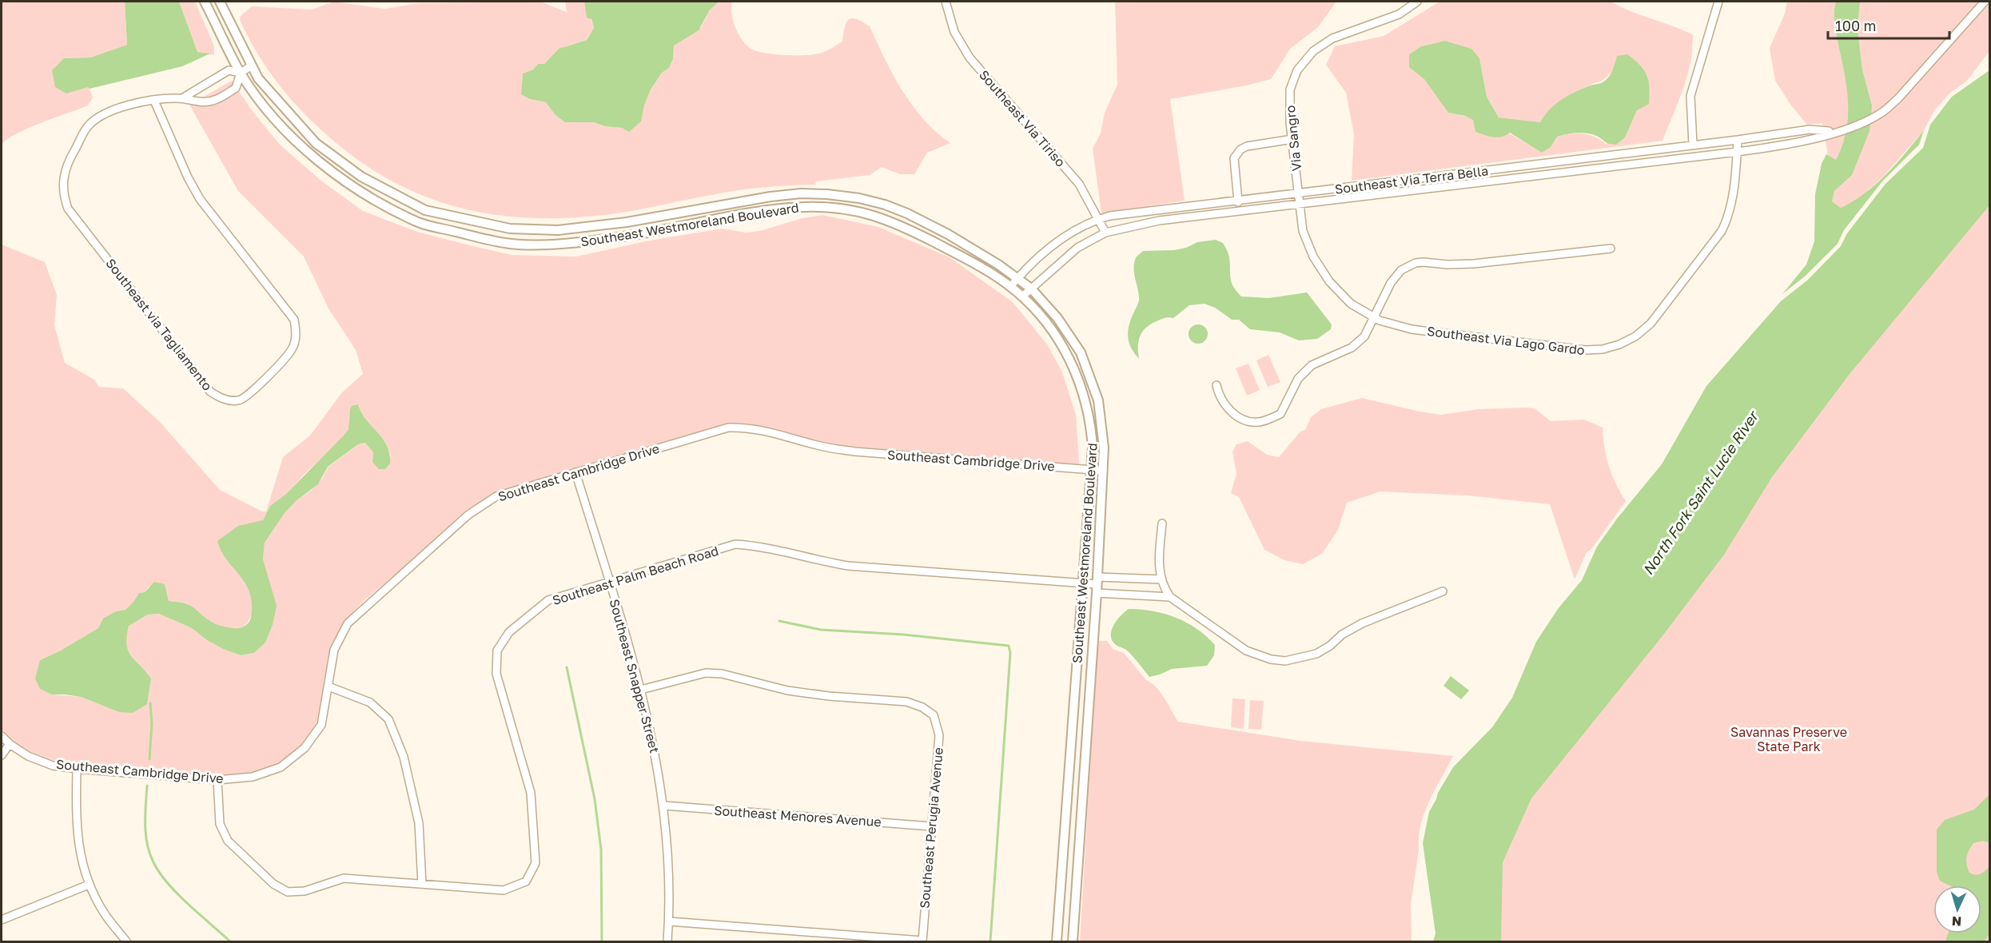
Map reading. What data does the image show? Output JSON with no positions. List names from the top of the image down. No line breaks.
{"streets":{"street":["Southeast Via Tiriso","Via Sangro","Southeast Via Terra Bella","Southeast Westmoreland Boulevard","Southeast via Tagliamento","Southeast Via Lago Gardo","Southeast Cambridge Drive","Southeast Palm Beach Road","Southeast Snapper Street","Southeast Menores Avenue","Southeast Perugia Avenue"]},"crossings":[["Southeast Via Tiriso","Southeast Via Terra Bella"],["Via Sangro","Southeast Via Terra Bella"],["Via Sangro","Southeast Via Lago Gardo"],["Southeast Via Terra Bella","Southeast Westmoreland Boulevard"],["Southeast Via Terra Bella","Southeast Via Lago Gardo"],["Southeast Westmoreland Boulevard","Southeast via Tagliamento"],["Southeast Westmoreland Boulevard","Southeast Cambridge Drive"],["Southeast Westmoreland Boulevard","Southeast Palm Beach Road"],["Southeast Cambridge Drive","Southeast Palm Beach Road"],["Southeast Cambridge Drive","Southeast Snapper Street"],["Southeast Palm Beach Road","Southeast Snapper Street"],["Southeast Snapper Street","Southeast Menores Avenue"],["Southeast Snapper Street","Southeast Perugia Avenue"],["Southeast Menores Avenue","Southeast Perugia Avenue"]],"water":["North Fork Saint Lucie River"],"parks":["Savannas Preserve State Park"],"scale_bar":"100 m","north":"bottom"}
